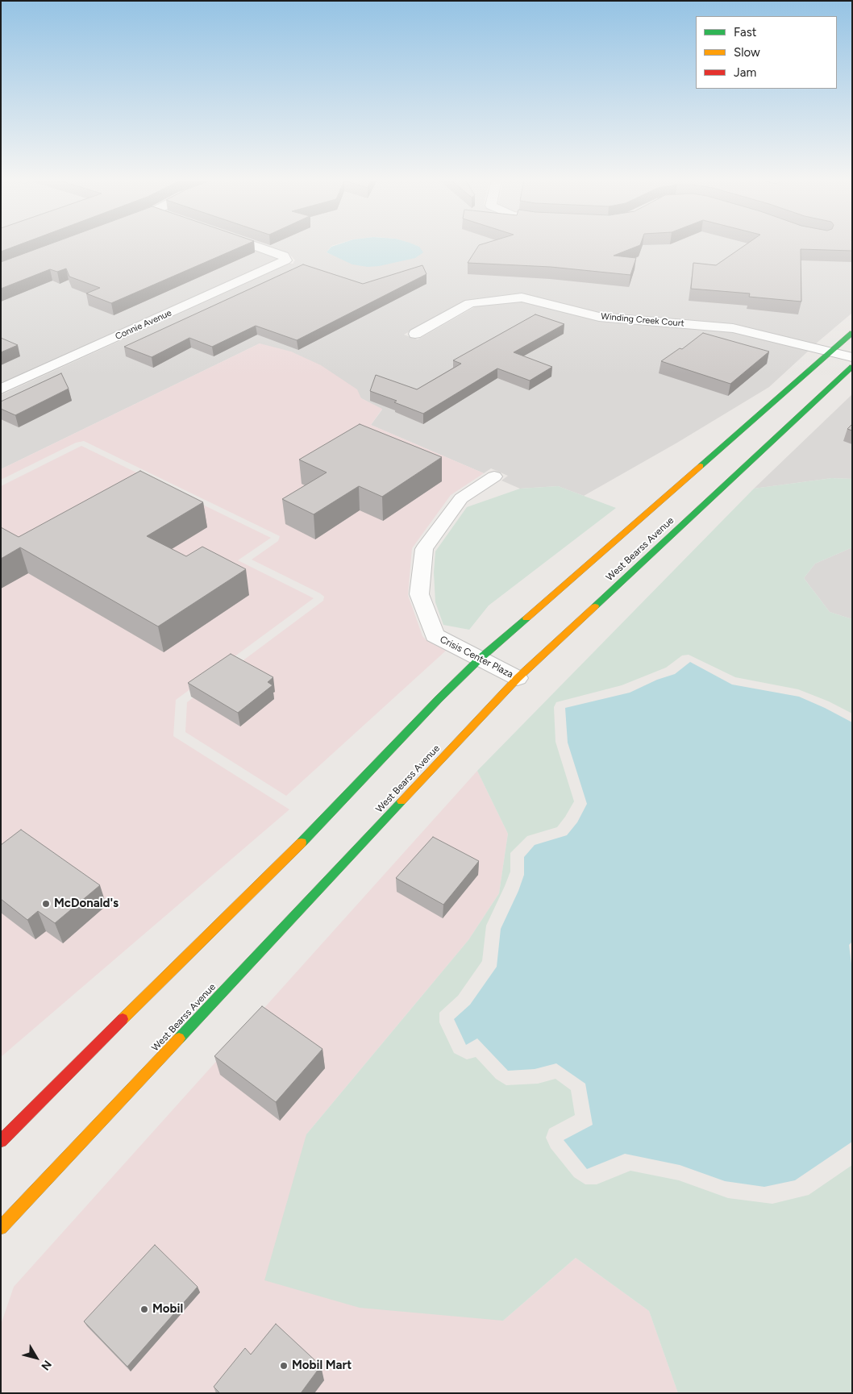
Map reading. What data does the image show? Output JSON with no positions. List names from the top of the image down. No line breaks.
{"streets":{"main road":["West Bearss Avenue"],"street":["Winding Creek Court","Connie Avenue","Crisis Center Plaza"]},"crossings":[["West Bearss Avenue","Crisis Center Plaza"]],"places":["McDonald's","Mobil","Mobil Mart"],"legend":["Fast","Slow","Jam"],"north":"bottom right"}
